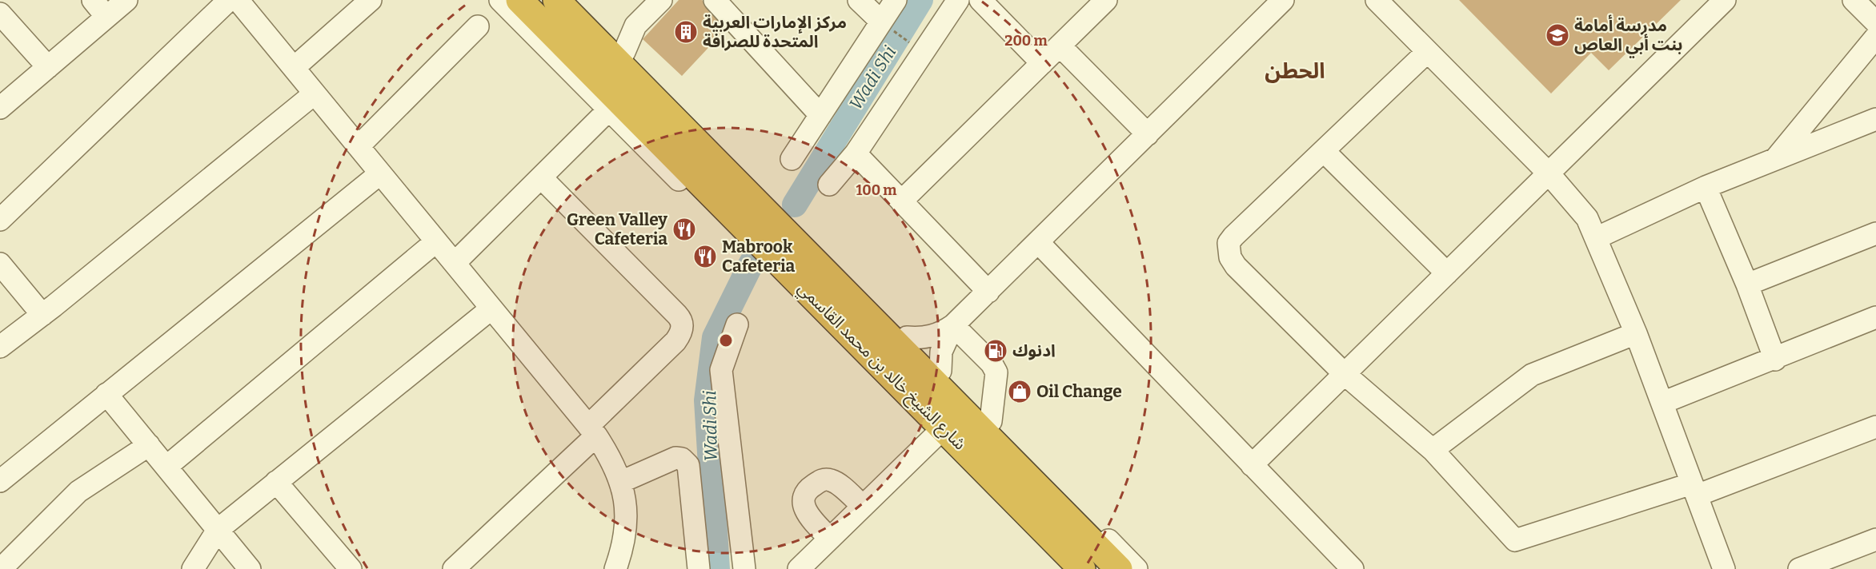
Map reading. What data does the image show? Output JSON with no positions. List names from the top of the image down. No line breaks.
{"streets":{"highway":["شارع الشيخ خالد بن محمد القاسمي"]},"districts":["الحطن"],"water":["Wadi Shi"],"places":{"building":["مركز الإمارات العربية المتحدة للصرافة"],"school or university":["مدرسة أمامة بنت أبي العاص"],"restaurant":["Green Valley Cafeteria","Mabrook Cafeteria"],"fuel station":["ادنوك"],"shop":["Oil Change"]},"rings":["200 m","100 m"]}
